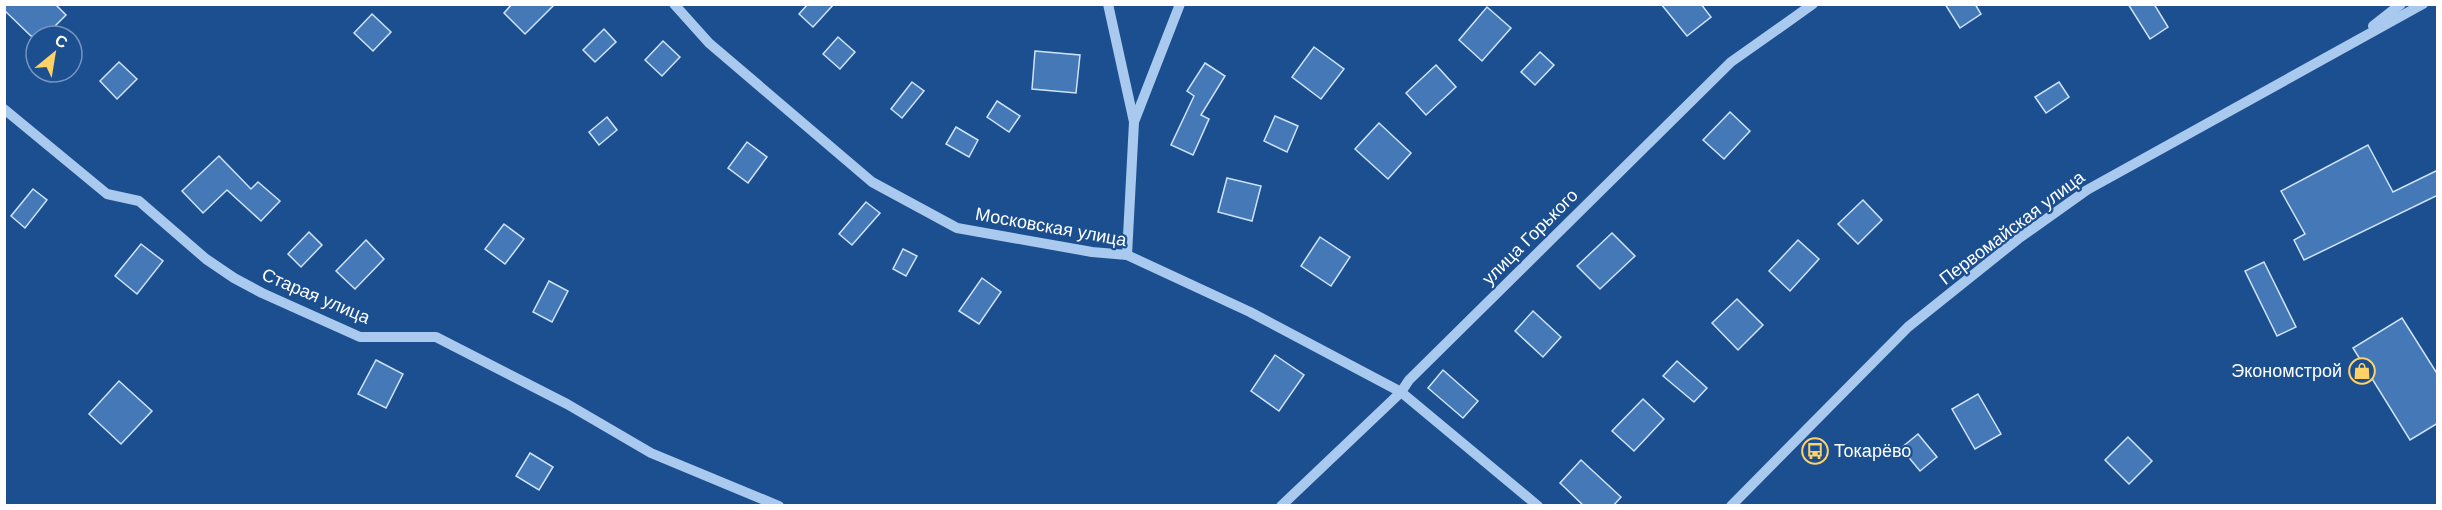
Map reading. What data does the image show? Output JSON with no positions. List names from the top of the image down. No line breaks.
{"streets":{"street":["Московская улица","Первомайская улица","улица Горького","Старая улица"]},"crossings":[["Московская улица","улица Горького"]],"places":{"shop":["Экономстрой"],"bus stop":["Токарёво"]},"north":"top right"}
